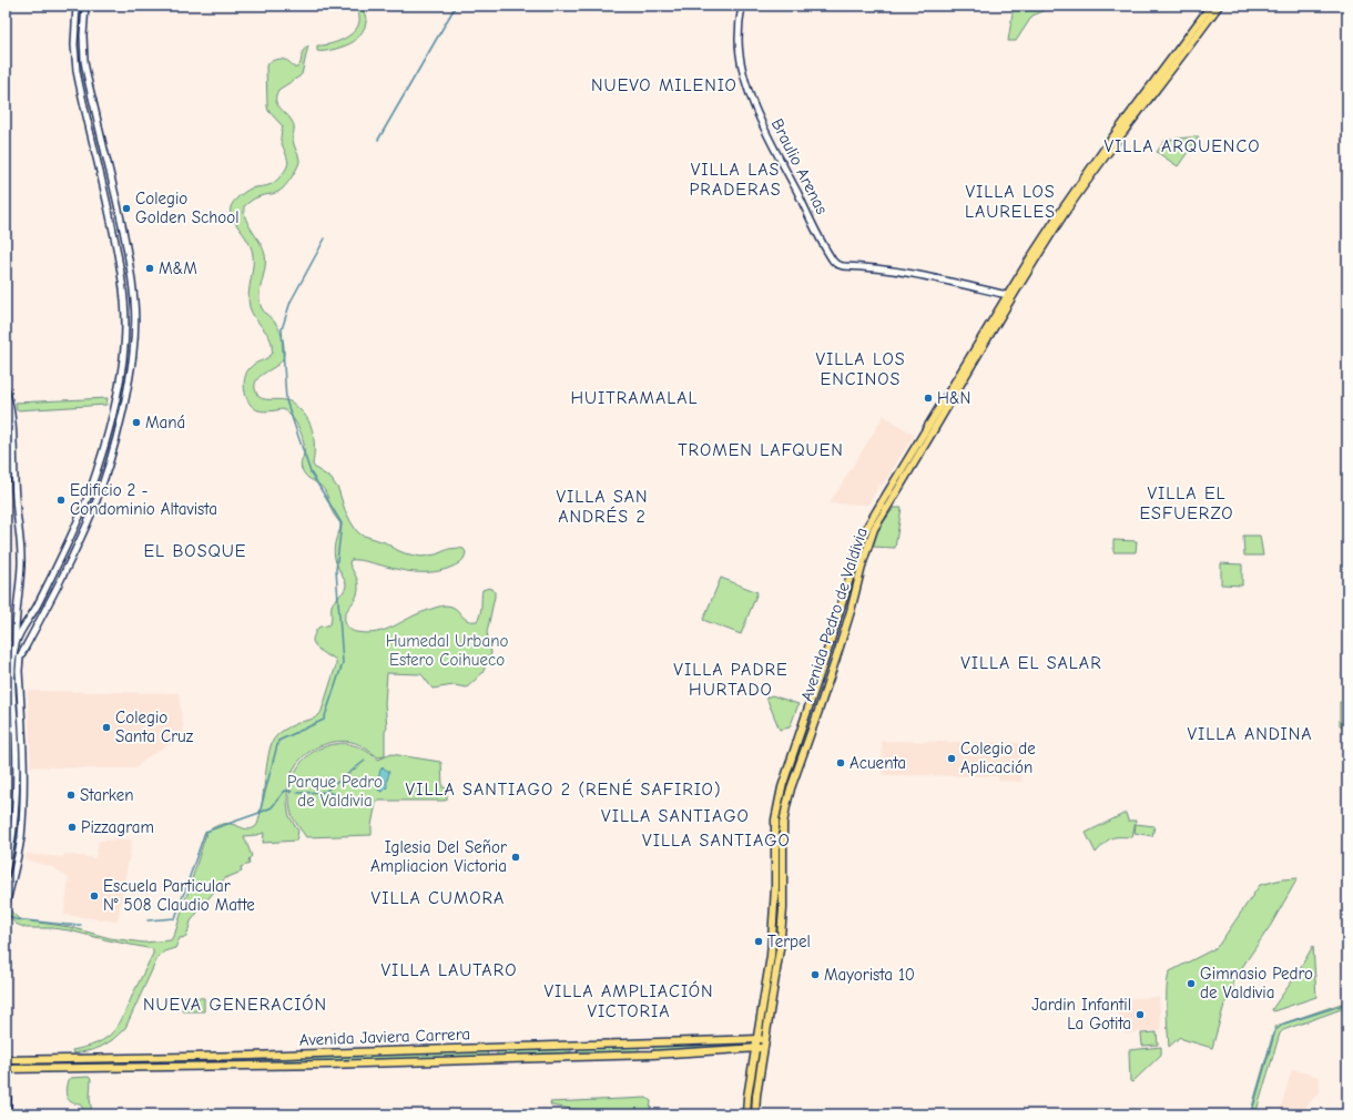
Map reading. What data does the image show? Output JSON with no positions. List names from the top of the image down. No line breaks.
{"streets":{"main road":["Avenida Pedro de Valdivia","Avenida Javiera Carrera"],"street":["Braulio Arenas"]},"crossings":[["Braulio Arenas","Avenida Pedro de Valdivia"],["Avenida Pedro de Valdivia","Avenida Javiera Carrera"]],"districts":["NUEVO MILENIO","VILLA ARQUENCO","VILLA LAS PRADERAS","VILLA LOS LAURELES","VILLA LOS ENCINOS","HUITRAMALAL","TROMEN LAFQUEN","VILLA EL ESFUERZO","VILLA SAN ANDRÉS 2","EL BOSQUE","VILLA EL SALAR","VILLA PADRE HURTADO","VILLA ANDINA","VILLA SANTIAGO 2 (RENÉ SAFIRIO)","VILLA SANTIAGO","VILLA SANTIAGO","VILLA CUMORA","VILLA LAUTARO","VILLA AMPLIACIÓN VICTORIA","NUEVA GENERACIÓN"],"parks":["Humedal Urbano Estero Coihueco","Parque Pedro de Valdivia"],"places":["Colegio Golden School","M&M","H&N","Maná","Edificio 2 - Condominio Altavista","Colegio Santa Cruz","Colegio de Aplicación","Acuenta","Starken","Pizzagram","Iglesia Del Señor Ampliacion Victoria","Escuela Particular N° 508 Claudio Matte","Terpel","Mayorista 10","Gimnasio Pedro de Valdivia","Jardin Infantil La Gotita"]}
